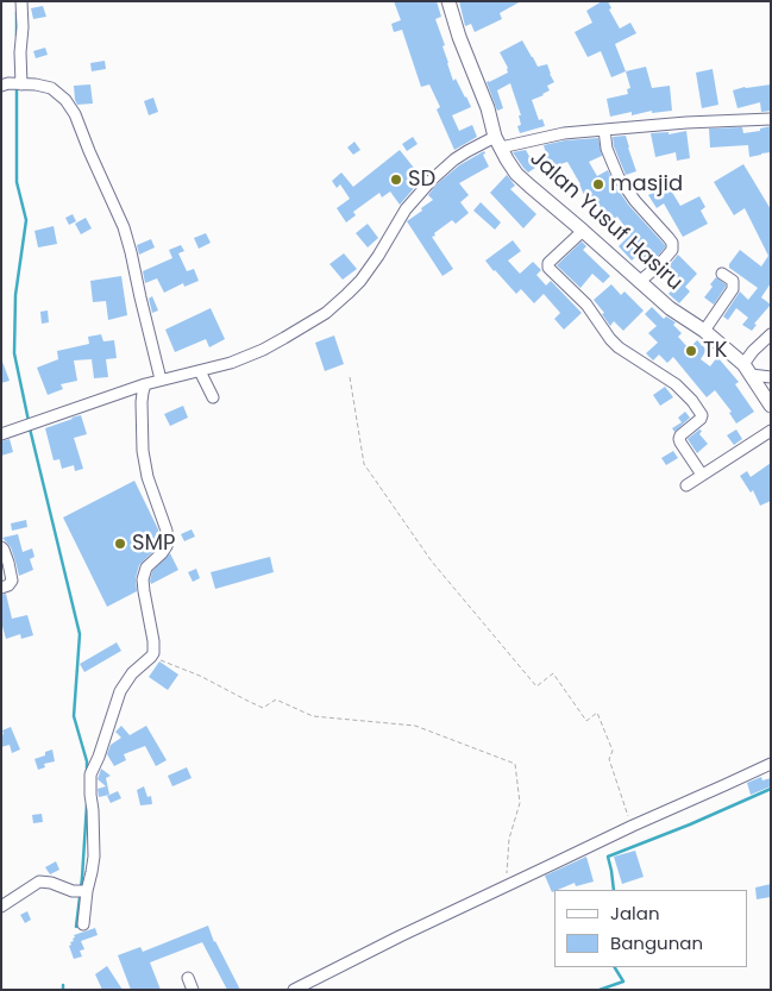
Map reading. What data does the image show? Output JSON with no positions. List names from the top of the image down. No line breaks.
{"streets":{"main road":["Jalan Yusuf Hasiru"]},"places":["SD","masjid","TK","SMP"],"legend":["Jalan","Bangunan"]}
